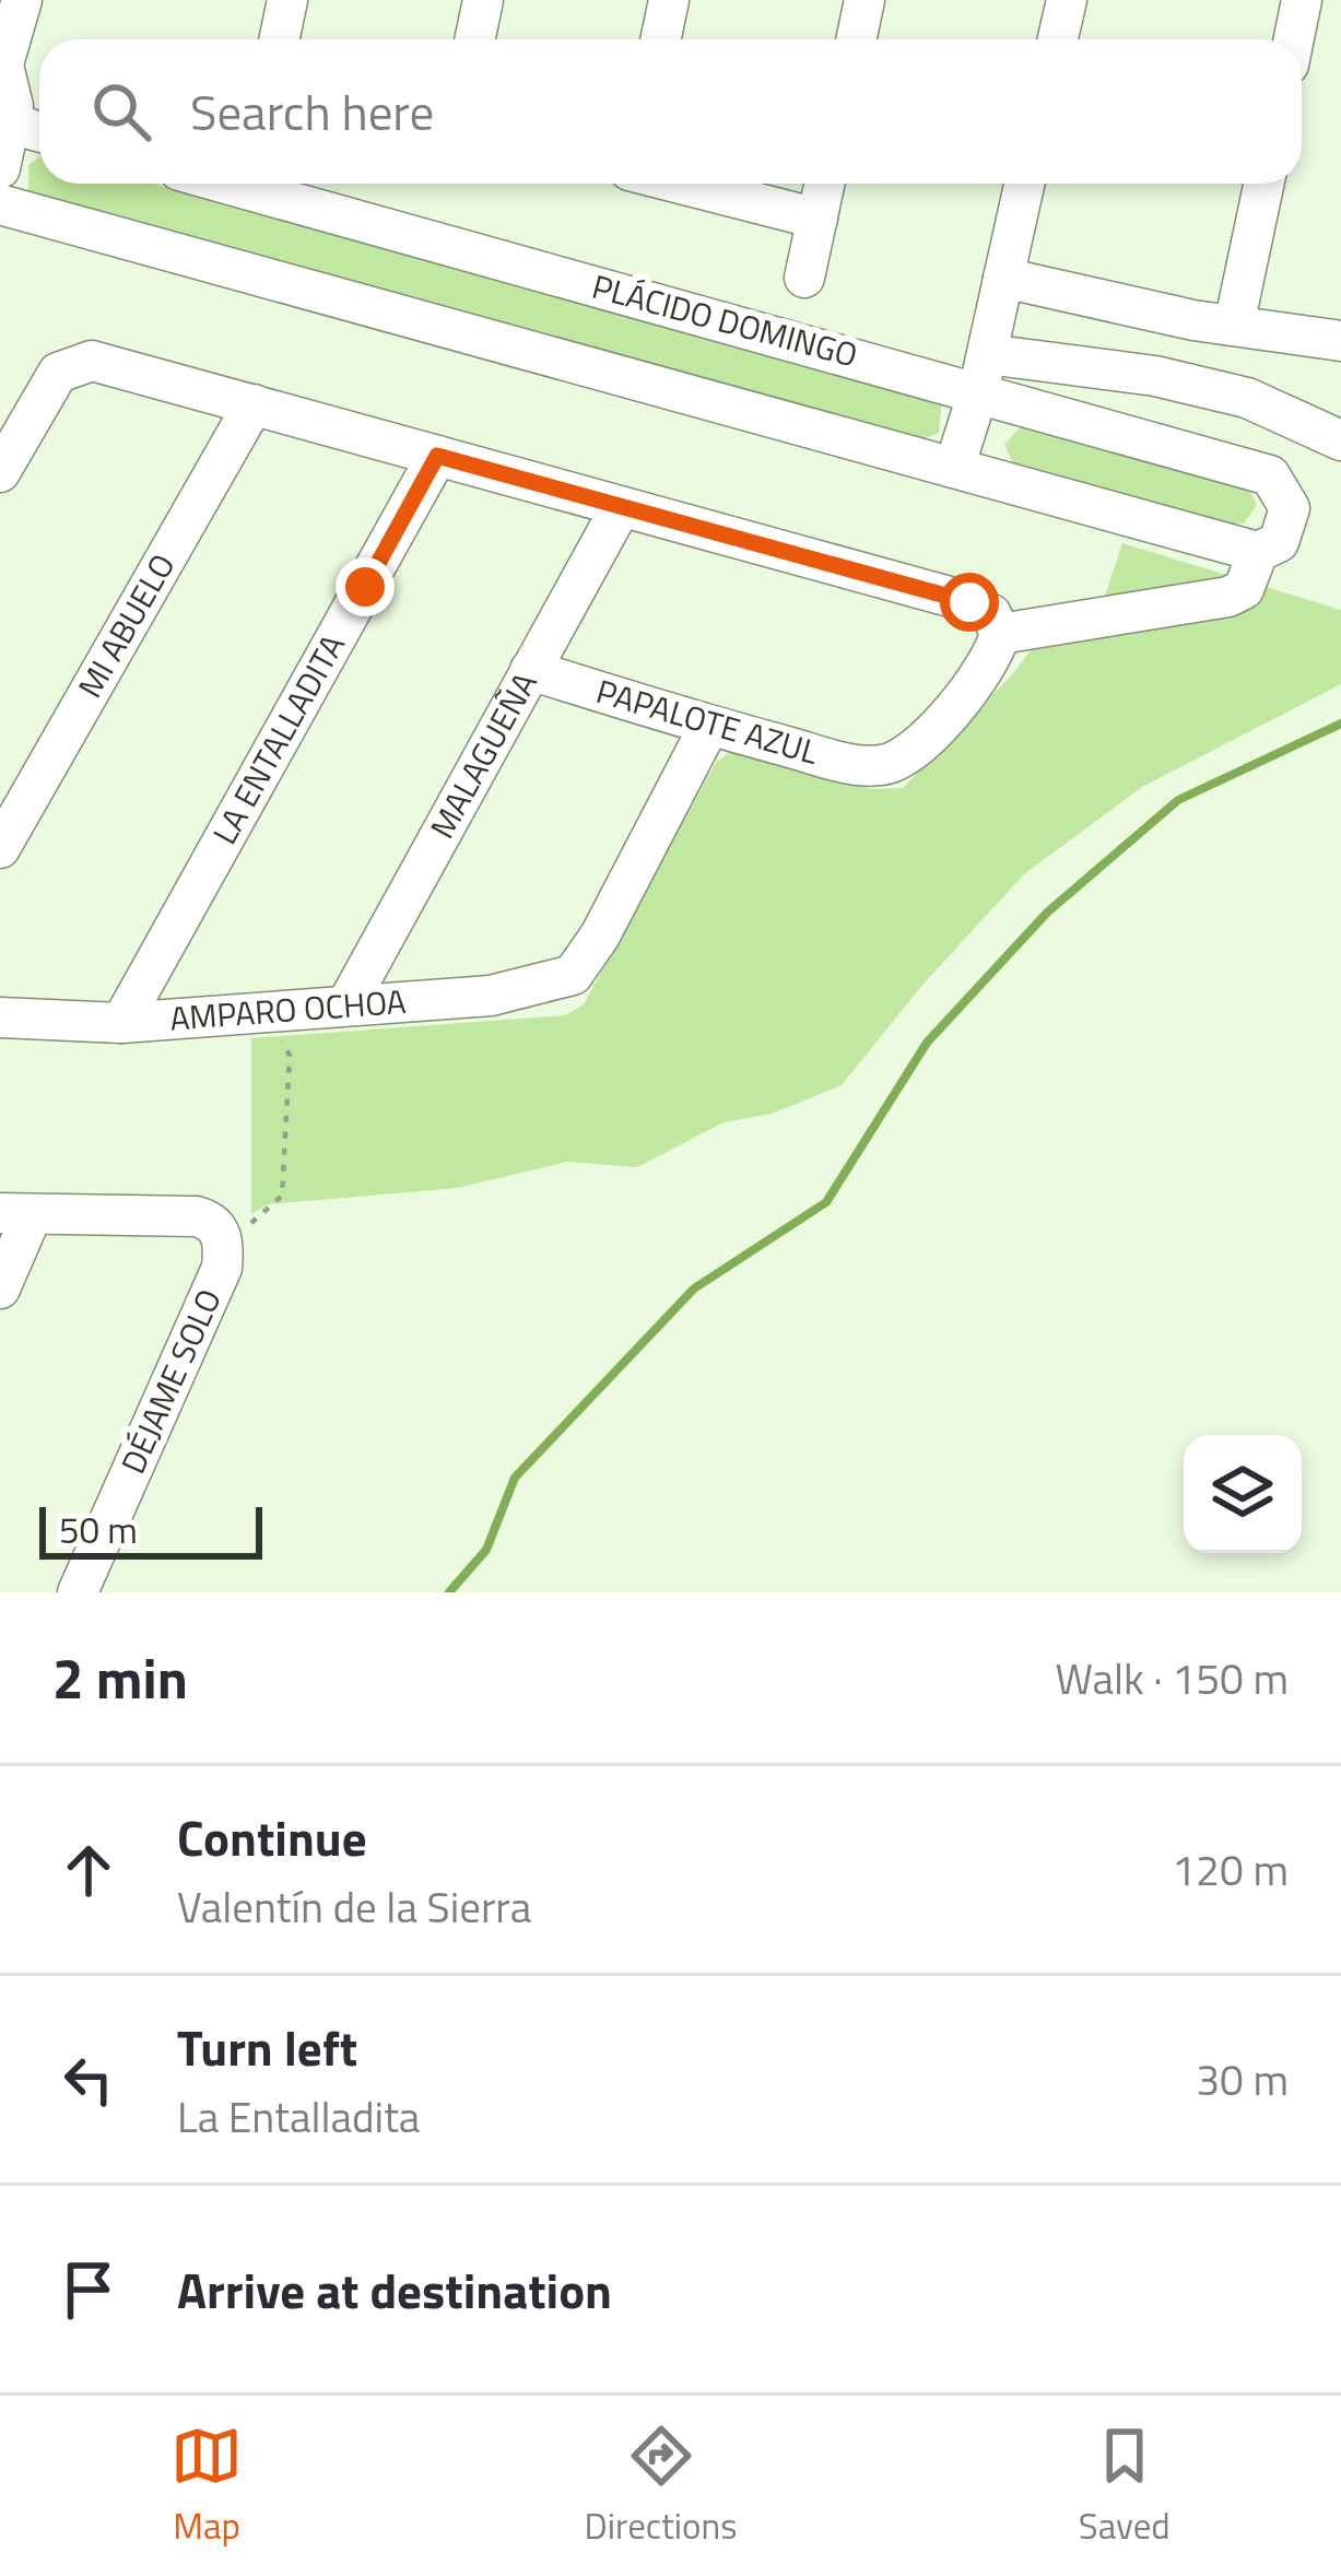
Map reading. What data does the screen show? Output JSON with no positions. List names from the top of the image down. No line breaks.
{"streets":{"street":["PLÁCIDO DOMINGO","MI ABUELO","PAPALOTE AZUL","LA ENTALLADITA","MALAGUEÑA","AMPARO OCHOA","DÉJAME SOLO"]},"crossings":[["PAPALOTE AZUL","MALAGUEÑA"],["PAPALOTE AZUL","AMPARO OCHOA"],["LA ENTALLADITA","AMPARO OCHOA"],["MALAGUEÑA","AMPARO OCHOA"]],"scale_bar":"50 m","page":{"search":"Search here","scale":"50 m","heading":["2 min","Walk · 150 m"],"list":[["Continue","Valentín de la Sierra","120 m"],["Turn left","La Entalladita","30 m"],"Arrive at destination"],"nav":["Map","Directions","Saved"]}}
